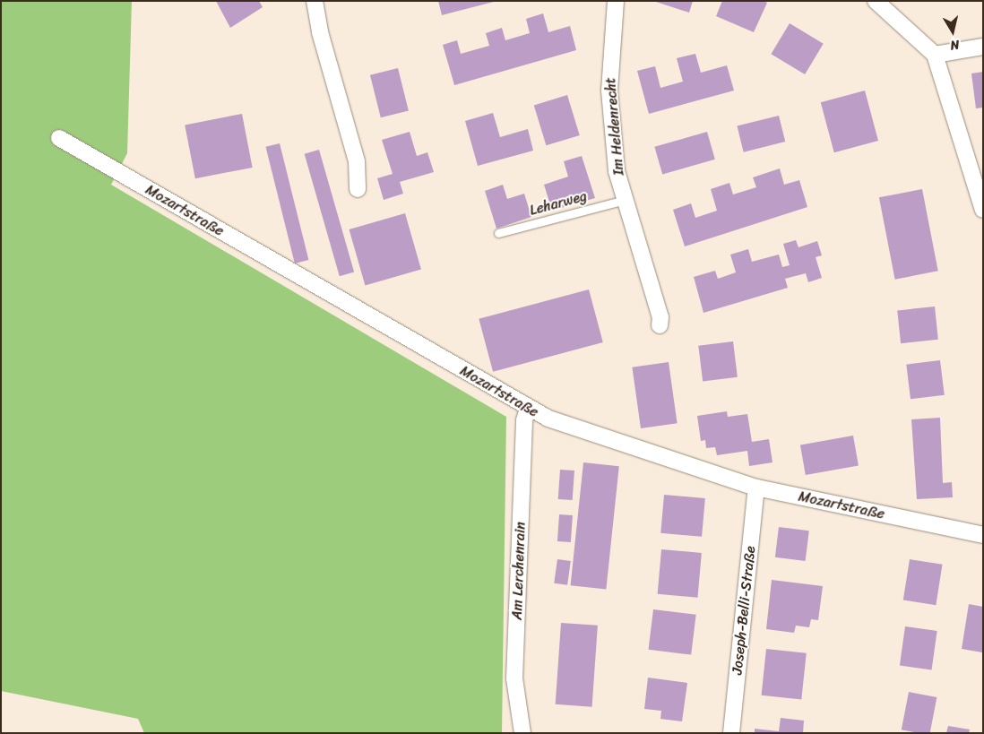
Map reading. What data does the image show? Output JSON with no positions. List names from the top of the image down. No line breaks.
{"streets":{"street":["Im Heldenrecht","Mozartstraße","Am Lerchenrain","Joseph-Belli-Straße"],"lane":["Leharweg"]},"crossings":[["Im Heldenrecht","Leharweg"],["Mozartstraße","Am Lerchenrain"],["Mozartstraße","Joseph-Belli-Straße"]],"north":"bottom"}
